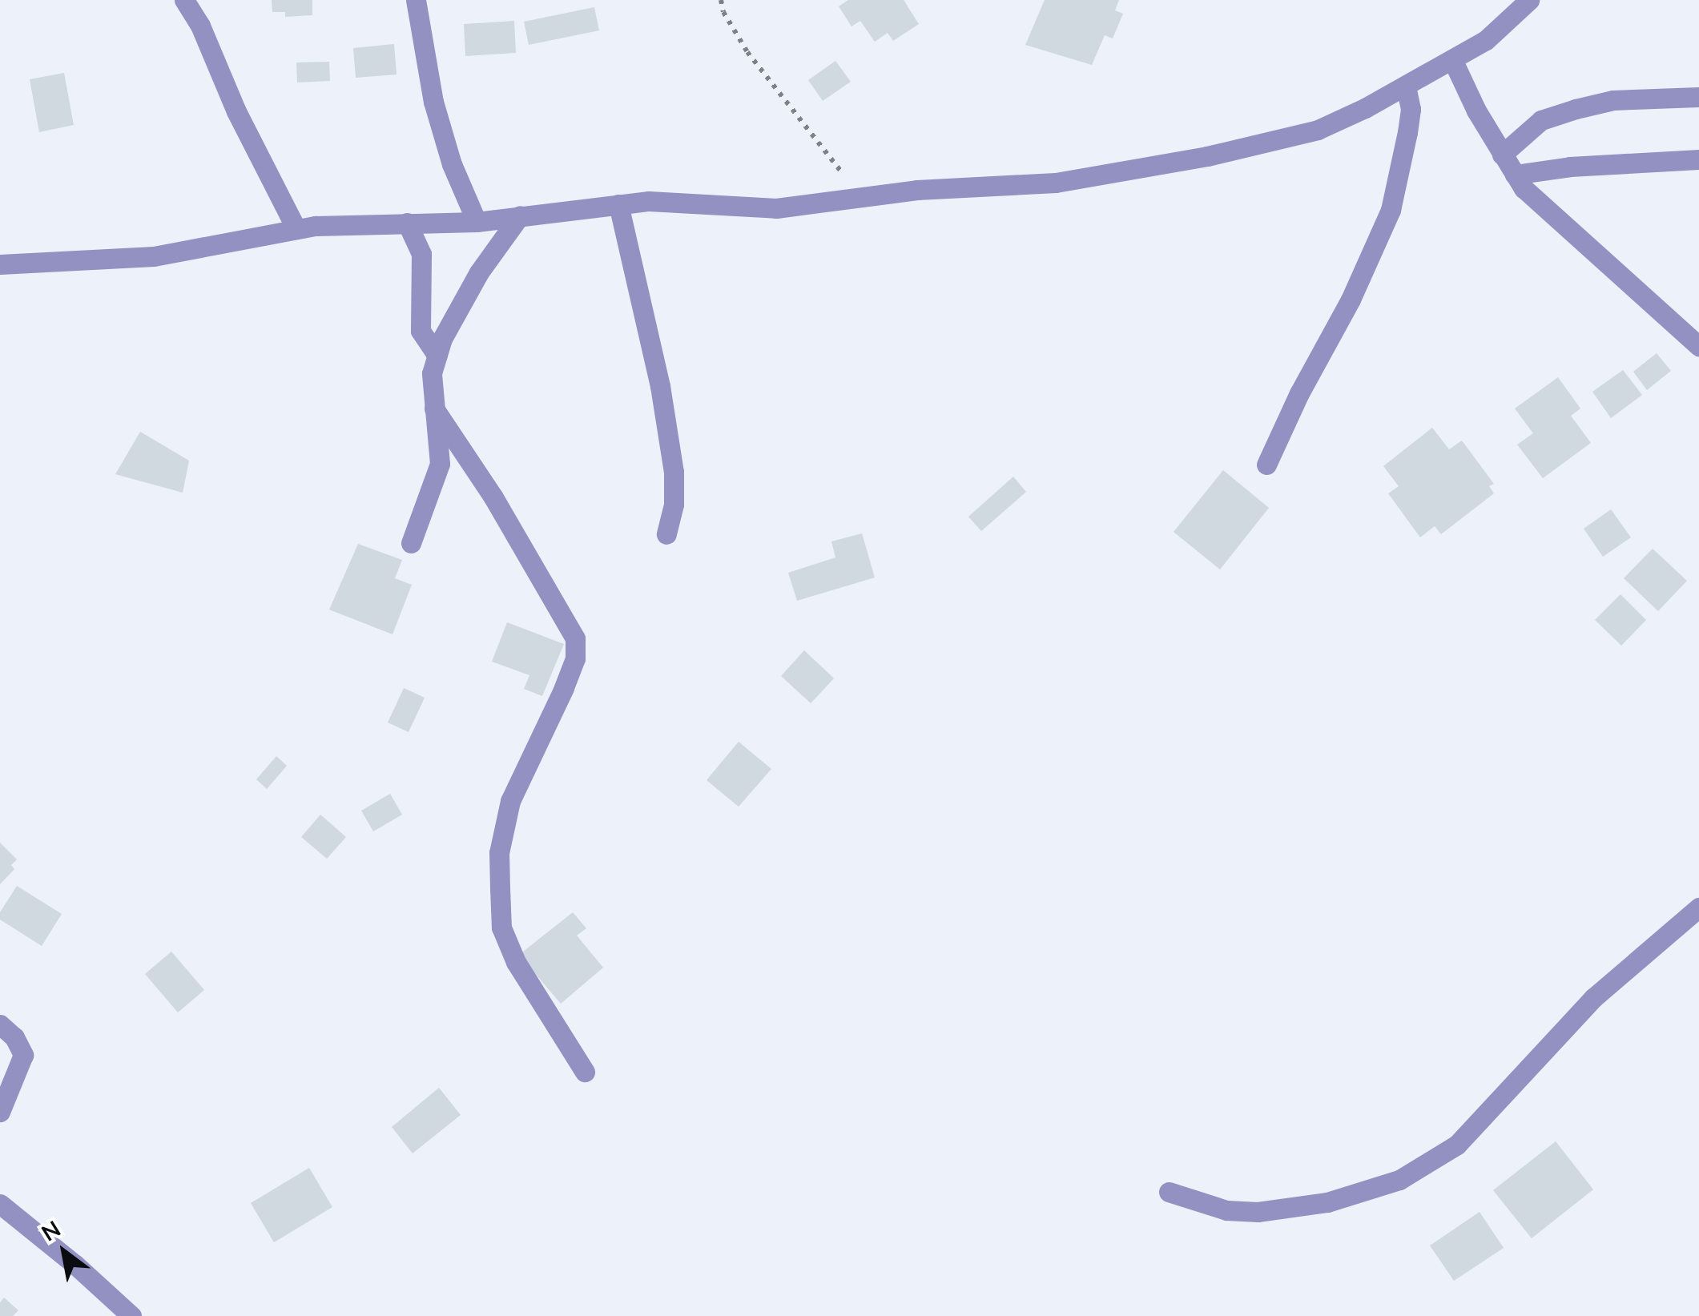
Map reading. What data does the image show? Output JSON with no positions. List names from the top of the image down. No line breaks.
{"north":"top left"}
